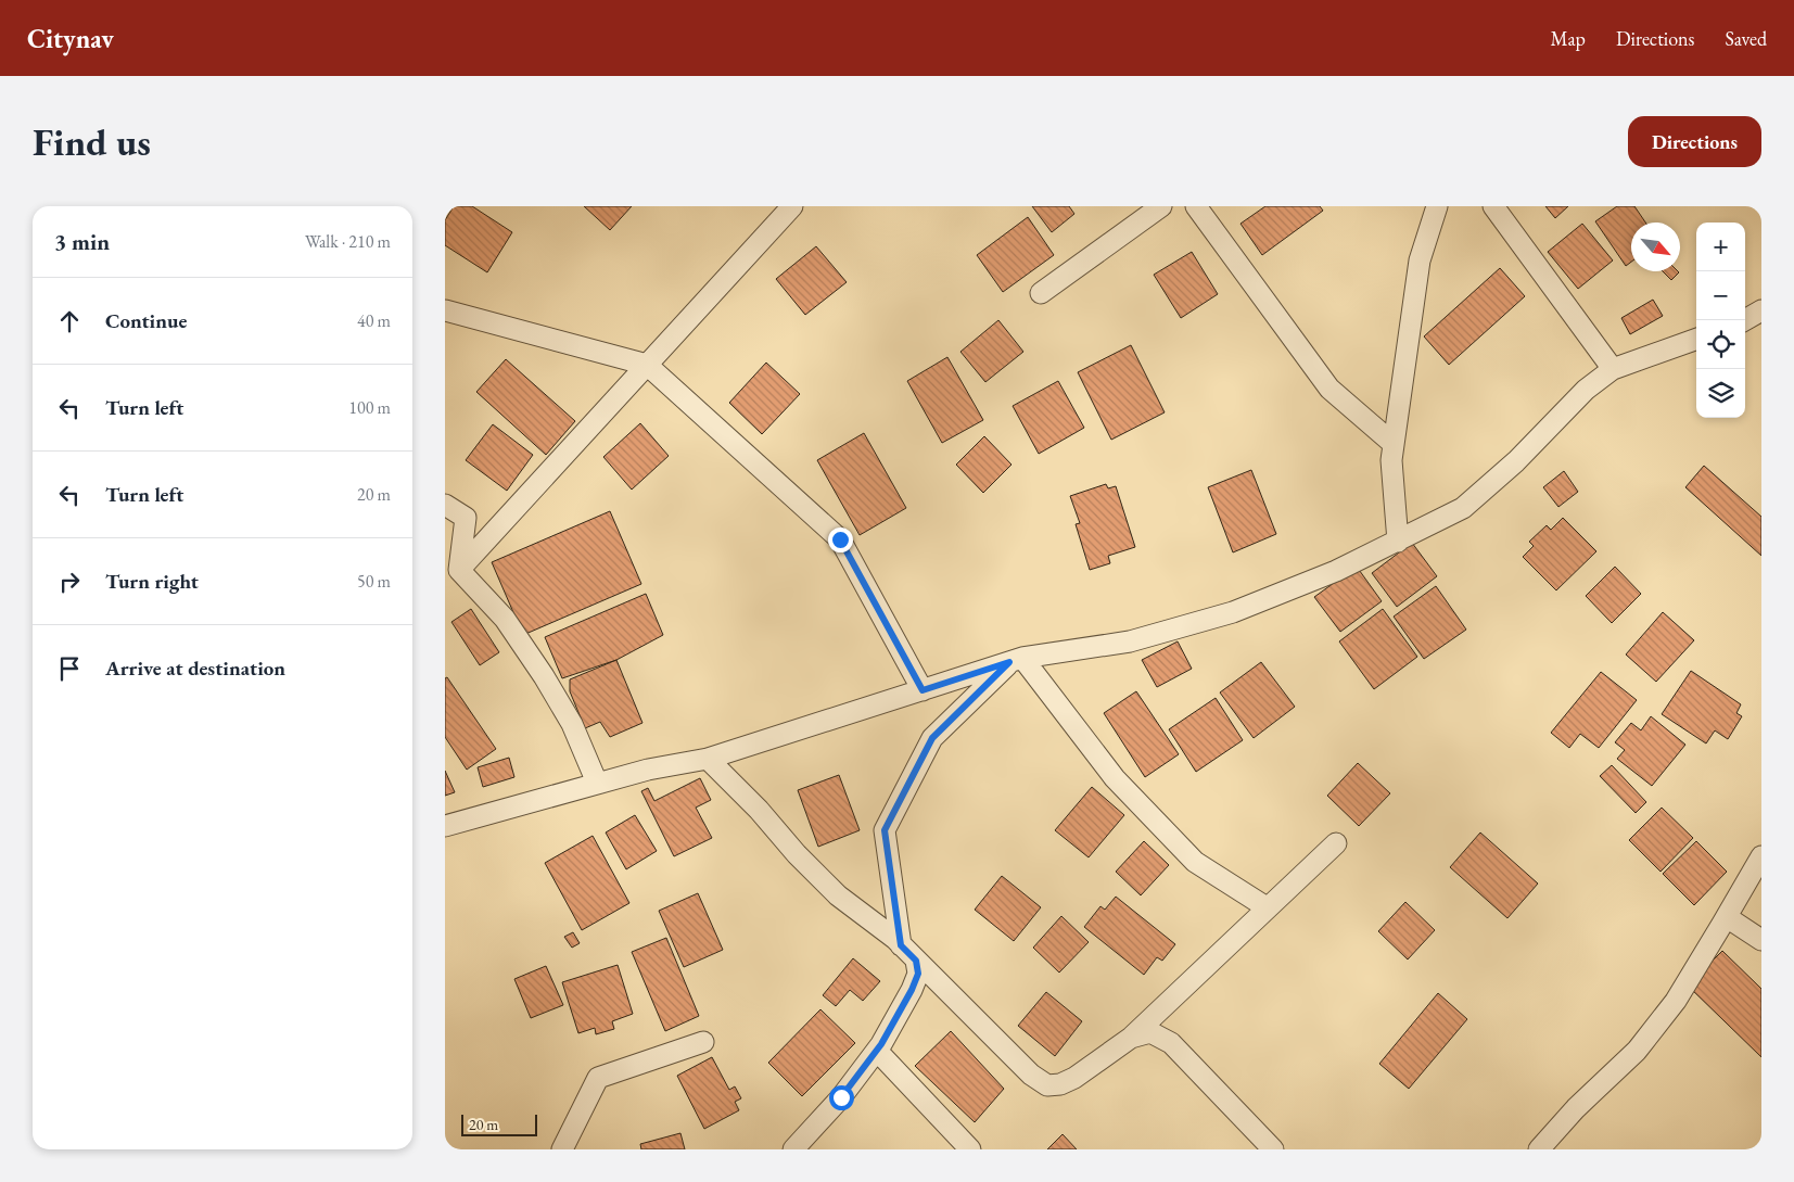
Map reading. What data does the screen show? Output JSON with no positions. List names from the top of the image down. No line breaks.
{"scale_bar":"20 m","north":"bottom right","page":{"header":"Citynav","nav":["Map","Directions","Saved"],"buttons":"Directions","title":"Find us","heading":["3 min","Walk · 210 m"],"map_buttons":["+","−"],"list":[["Continue","40 m"],["Turn left","100 m"],["Turn left","20 m"],["Turn right","50 m"],"Arrive at destination"],"scale":"20 m"}}
